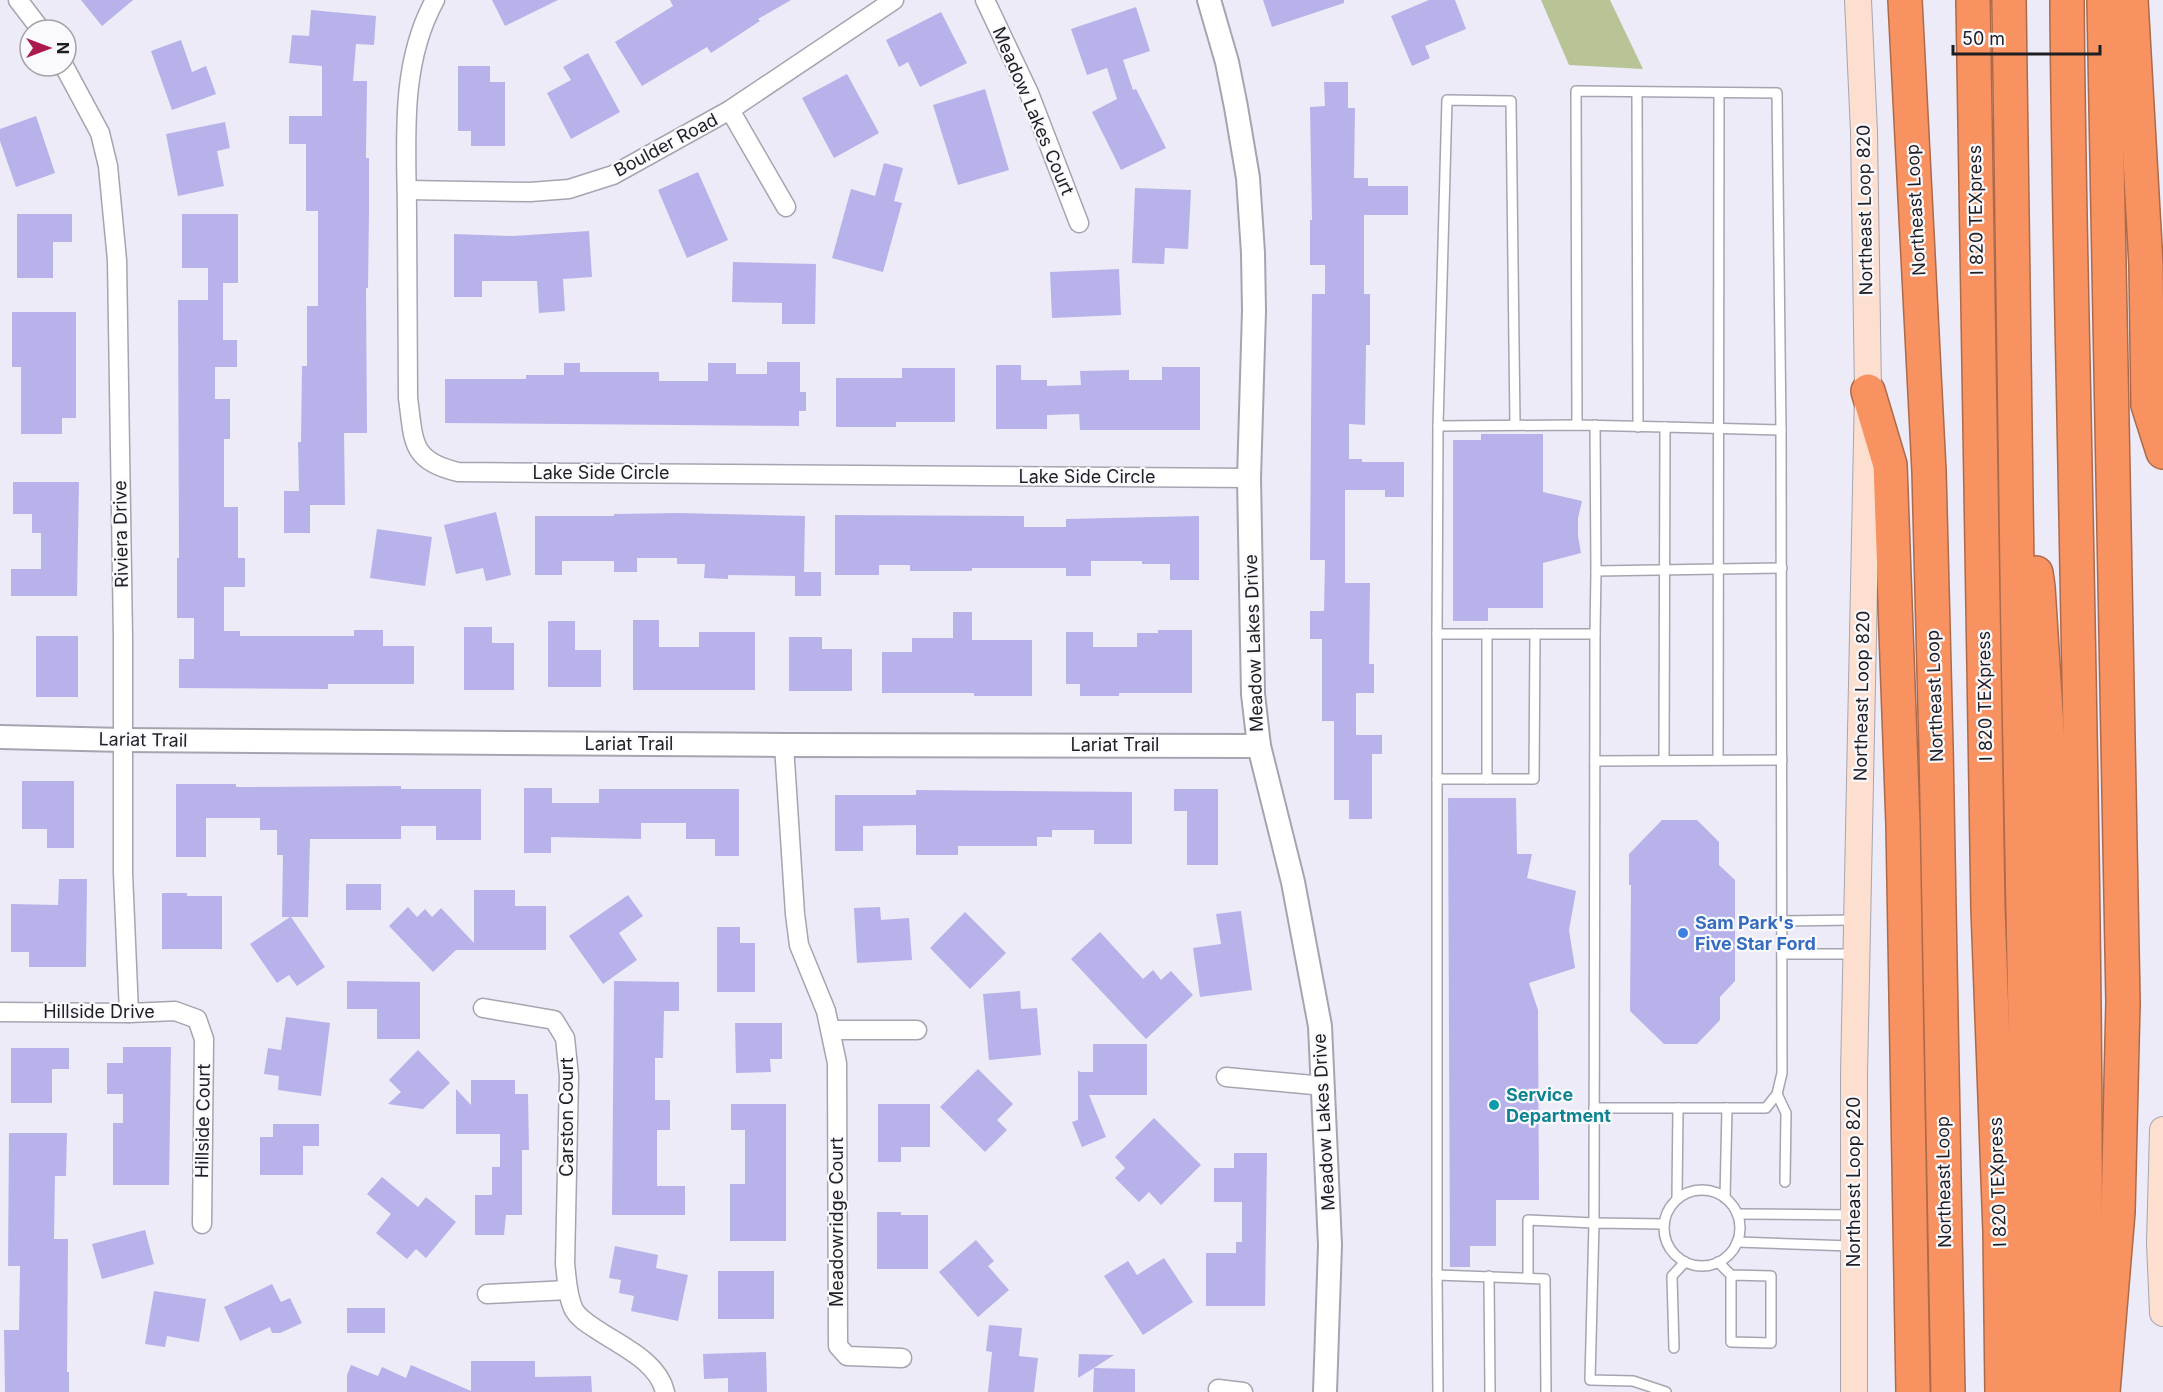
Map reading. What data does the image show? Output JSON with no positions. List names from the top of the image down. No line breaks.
{"streets":{"highway":["Northeast Loop","I 820 TEXpress"],"main road":["Northeast Loop 820"],"street":["Meadow Lakes Court","Boulder Road","Lake Side Circle","Riviera Drive","Meadow Lakes Drive","Lariat Trail","Hillside Drive","Carston Court","Hillside Court","Meadowridge Court"]},"crossings":[["Boulder Road","Lake Side Circle"],["Lake Side Circle","Meadow Lakes Drive"],["Riviera Drive","Lariat Trail"],["Riviera Drive","Hillside Drive"],["Meadow Lakes Drive","Lariat Trail"],["Lariat Trail","Meadowridge Court"],["Hillside Drive","Hillside Court"]],"places":["Sam Park's Five Star Ford","Service Department"],"scale_bar":"50 m","north":"right"}
